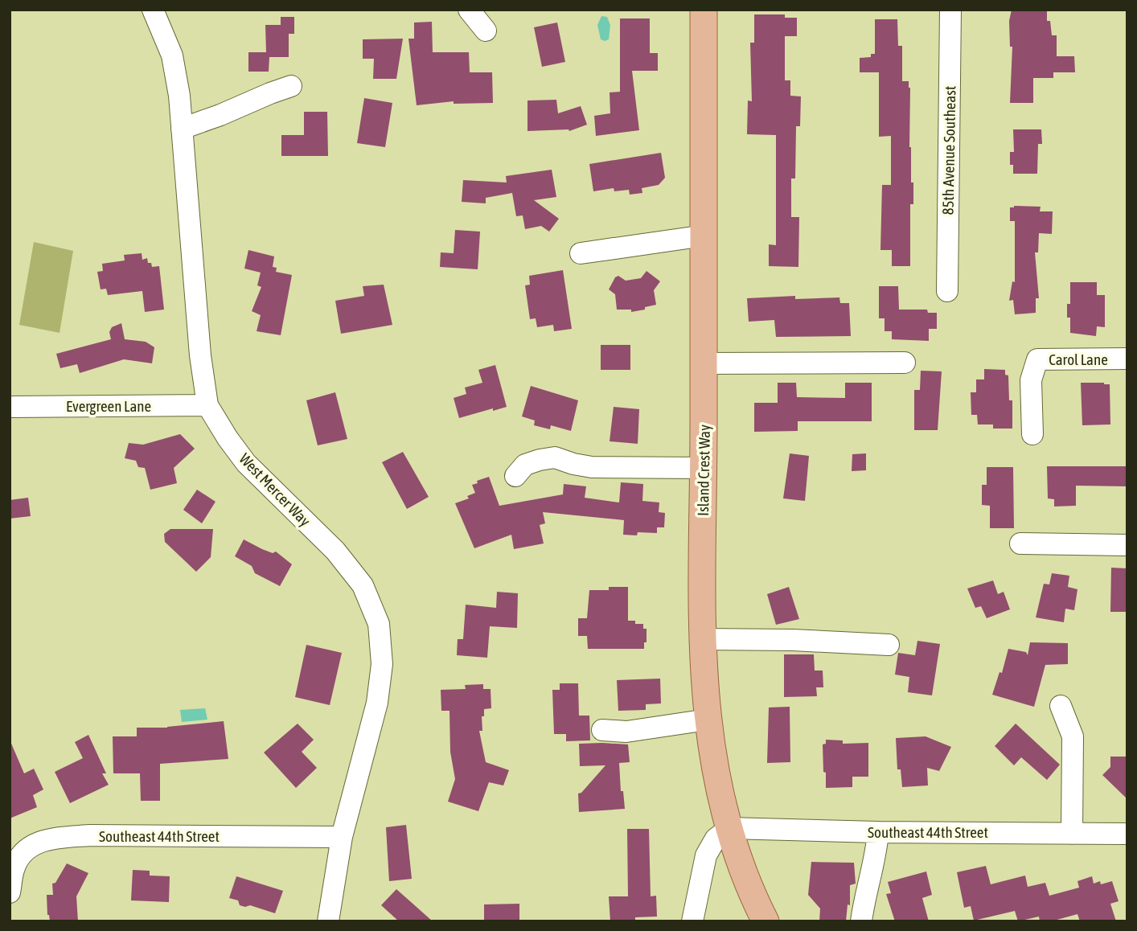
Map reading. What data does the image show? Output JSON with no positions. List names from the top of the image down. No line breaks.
{"streets":{"main road":["Island Crest Way"],"street":["85th Avenue Southeast","Carol Lane","Evergreen Lane","West Mercer Way","Southeast 44th Street"]},"crossings":[["Evergreen Lane","West Mercer Way"],["Island Crest Way","Southeast 44th Street"],["West Mercer Way","Southeast 44th Street"]]}
